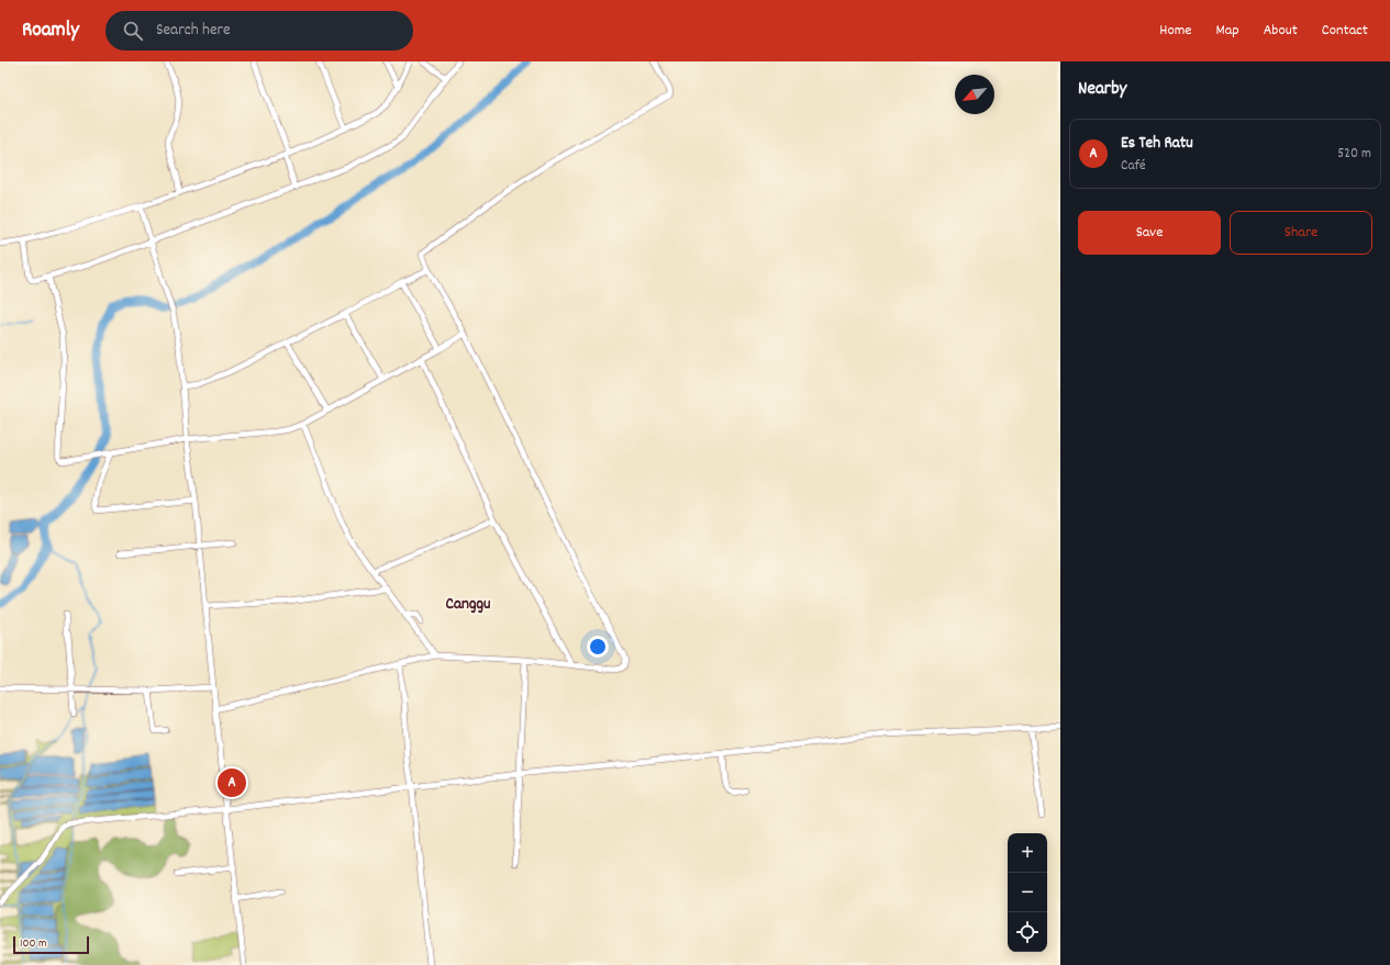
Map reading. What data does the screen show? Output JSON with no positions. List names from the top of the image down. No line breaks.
{"districts":["Canggu"],"scale_bar":"100 m","north":"bottom left","page":{"header":"Roamly","search":"Search here","nav":["Home","Map","About","Contact"],"heading":"Nearby","list":[{"mark":"A","name":"Es Teh Ratu","note":"Café","value":"520 m"}],"buttons":["Save","Share"],"pins":"A","map_buttons":["+","−"],"scale":"100 m"}}
